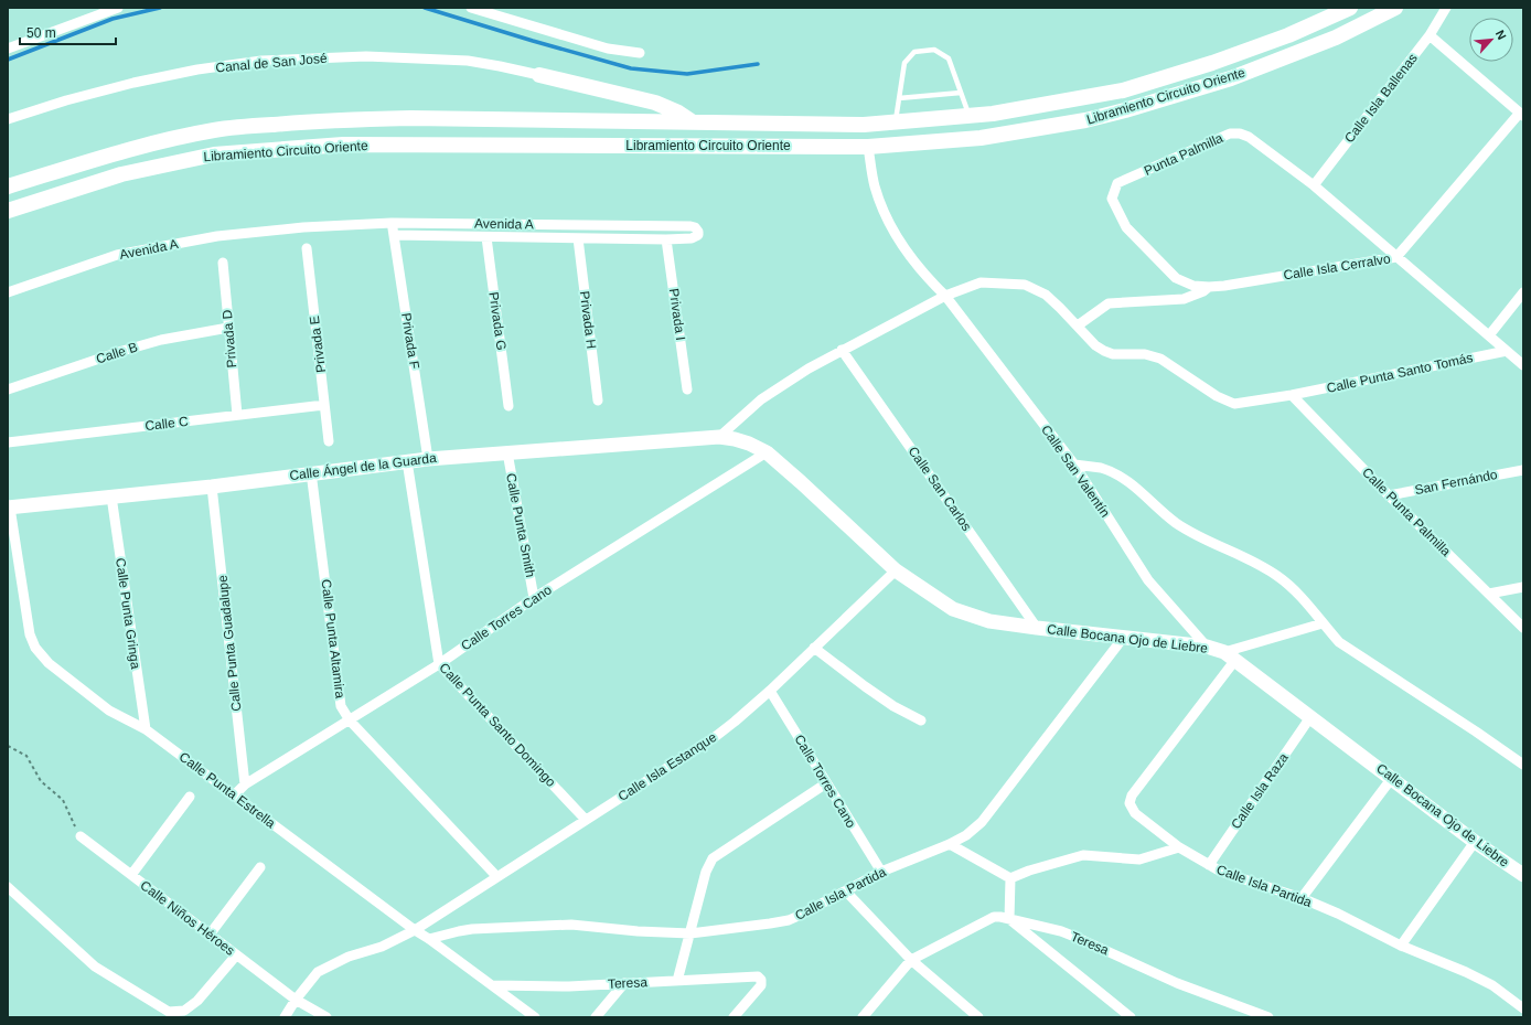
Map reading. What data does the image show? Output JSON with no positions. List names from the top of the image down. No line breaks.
{"streets":{"main road":["Libramiento Circuito Oriente"],"street":["Canal de San José","Calle Isla Ballenas","Punta Palmilla","Avenida A","Calle Isla Cerralvo","Privada I","Privada H","Privada G","Privada D","Privada F","Privada E","Calle B","Calle Punta Santo Tomás","Calle C","Calle Ángel de la Guarda","Calle San Valentín","San Fernándo","Calle San Carlos","Calle Punta Palmilla","Calle Punta Smith","Calle Punta Gringa","Calle Torres Cano","Calle Punta Altamira","Calle Bocana Ojo de Liebre","Calle Punta Guadalupe","Calle Punta Santo Domingo","Calle Isla Estanque","Calle Punta Estrella","Calle Isla Raza","Calle Isla Partida","Calle Niños Héroes","Teresa"]},"crossings":[["Libramiento Circuito Oriente","Calle San Valentín"],["Calle Isla Ballenas","Punta Palmilla"],["Punta Palmilla","Calle Isla Cerralvo"],["Avenida A","Privada I"],["Avenida A","Privada H"],["Avenida A","Privada G"],["Avenida A","Privada F"],["Privada D","Calle B"],["Privada D","Calle C"],["Privada F","Calle Ángel de la Guarda"],["Privada E","Calle C"],["Calle Punta Santo Tomás","Calle San Valentín"],["Calle Punta Santo Tomás","Calle Punta Palmilla"],["Calle Ángel de la Guarda","Calle Punta Smith"],["Calle Ángel de la Guarda","Calle Punta Gringa"],["Calle Ángel de la Guarda","Calle Punta Altamira"],["Calle Ángel de la Guarda","Calle Bocana Ojo de Liebre"],["Calle Ángel de la Guarda","Calle Punta Guadalupe"],["Calle Ángel de la Guarda","Calle Punta Santo Domingo"],["Calle Ángel de la Guarda","Calle Punta Estrella"],["Calle San Valentín","Calle Bocana Ojo de Liebre"],["San Fernándo","Calle Punta Palmilla"],["Calle San Carlos","Calle Bocana Ojo de Liebre"],["Calle Punta Smith","Calle Torres Cano"],["Calle Punta Gringa","Calle Punta Estrella"],["Calle Torres Cano","Calle Punta Altamira"],["Calle Torres Cano","Calle Bocana Ojo de Liebre"],["Calle Torres Cano","Calle Punta Guadalupe"],["Calle Torres Cano","Calle Punta Santo Domingo"],["Calle Torres Cano","Calle Isla Estanque"],["Calle Torres Cano","Calle Isla Partida"],["Calle Punta Altamira","Calle Isla Estanque"],["Calle Bocana Ojo de Liebre","Calle Isla Estanque"],["Calle Bocana Ojo de Liebre","Calle Isla Raza"],["Calle Bocana Ojo de Liebre","Calle Isla Partida"],["Calle Punta Santo Domingo","Calle Isla Estanque"],["Calle Isla Estanque","Calle Punta Estrella"],["Calle Isla Estanque","Calle Niños Héroes"],["Calle Punta Estrella","Calle Isla Partida"],["Calle Punta Estrella","Teresa"],["Calle Isla Raza","Calle Isla Partida"]],"scale_bar":"50 m","north":"top right"}
